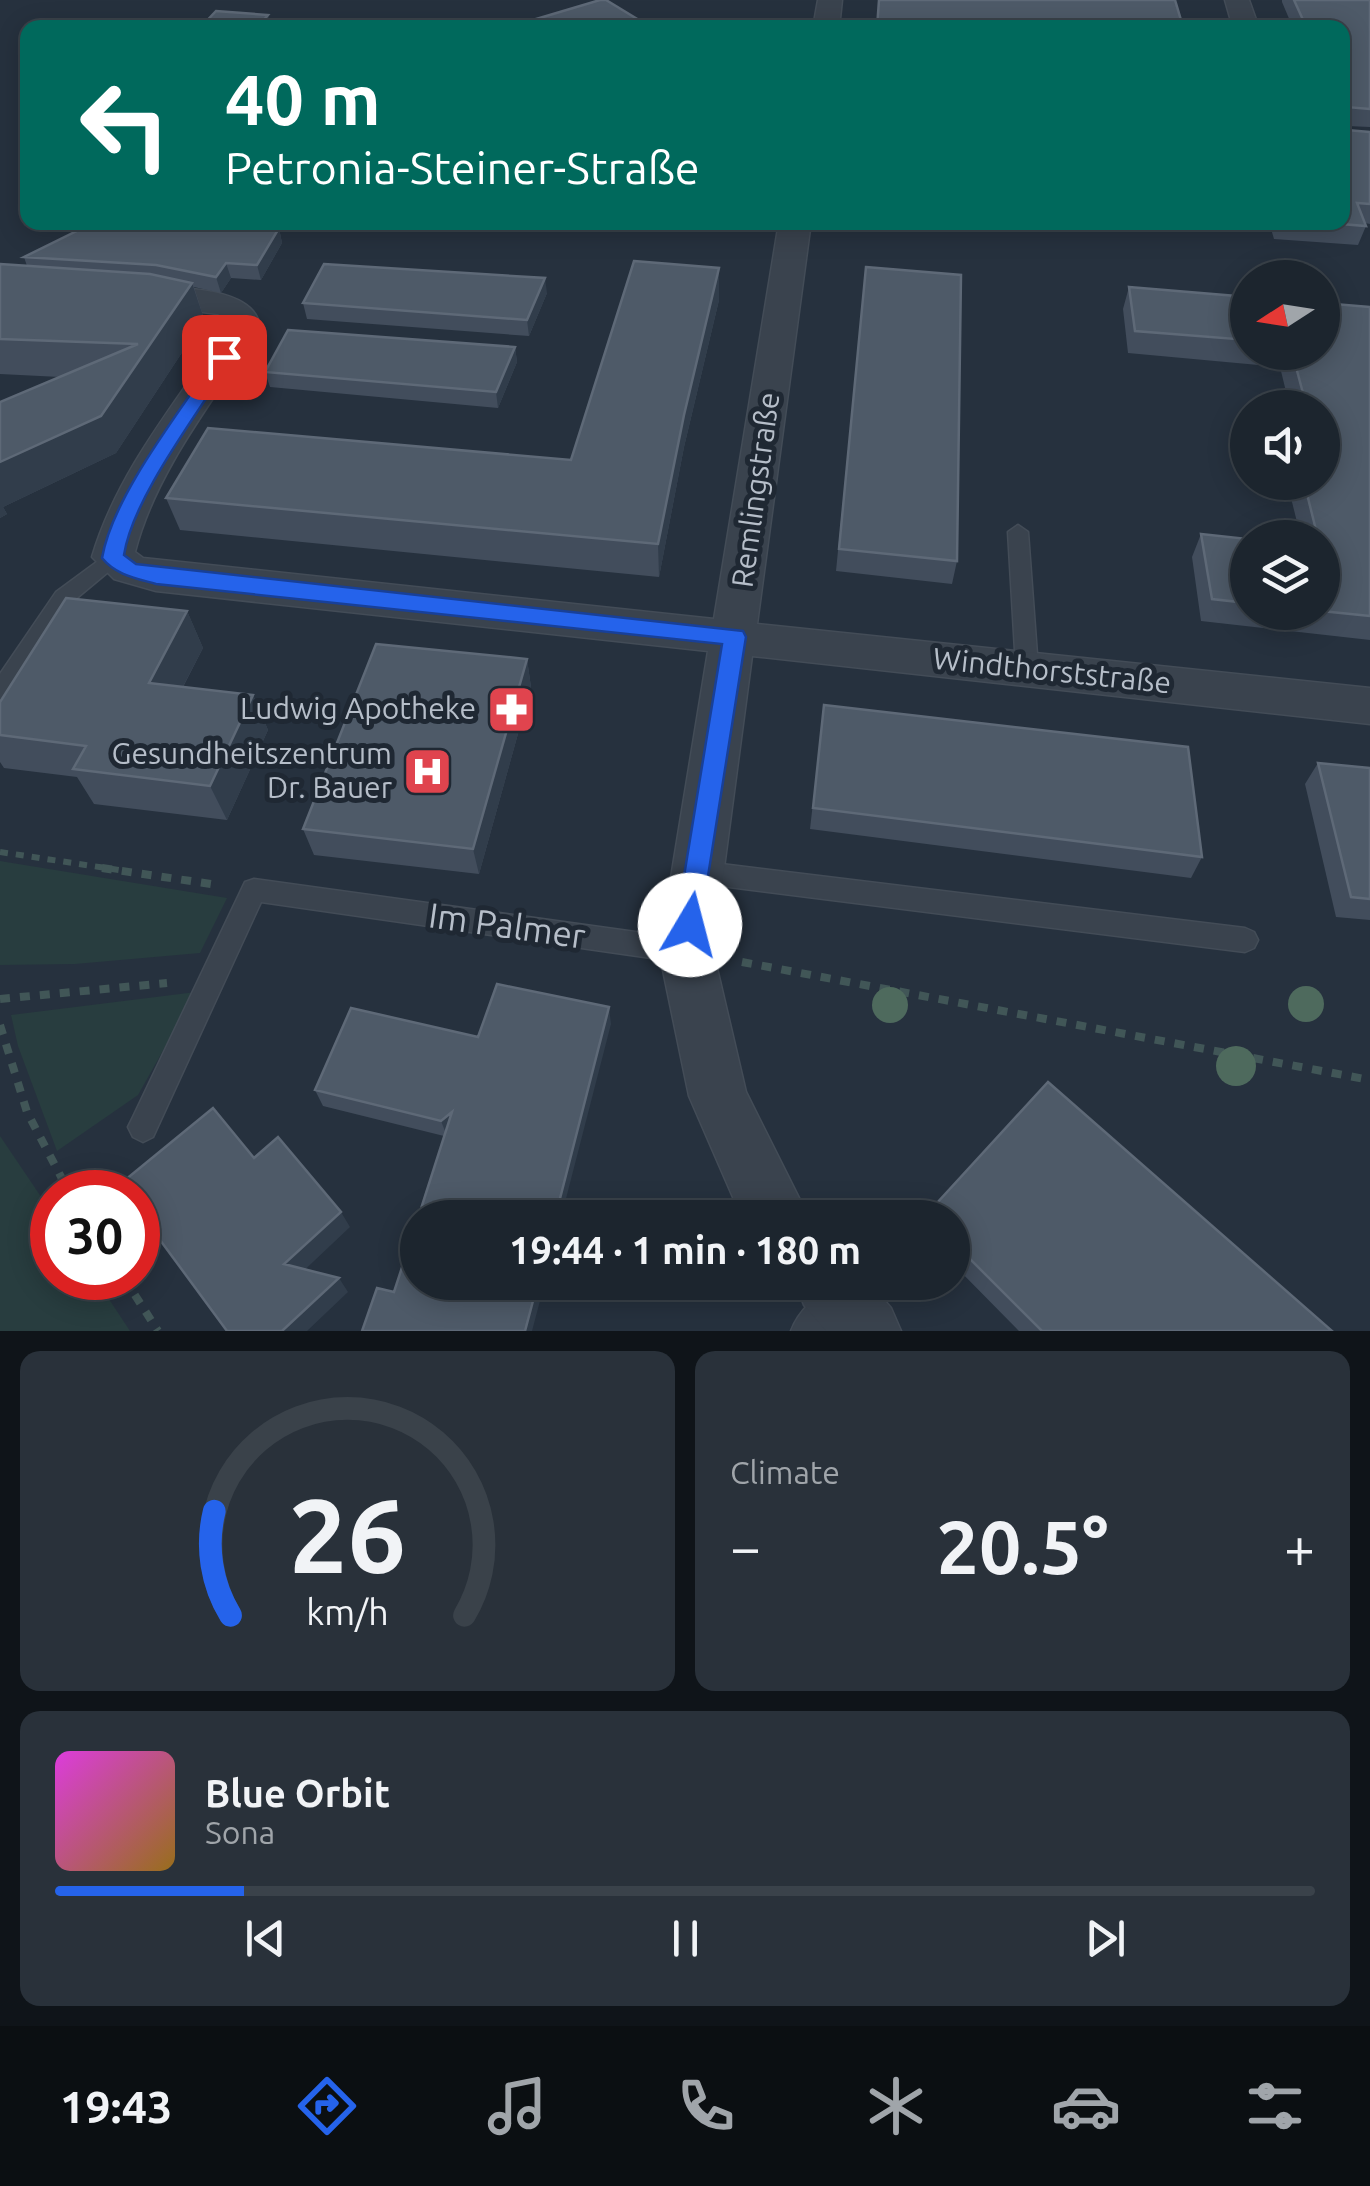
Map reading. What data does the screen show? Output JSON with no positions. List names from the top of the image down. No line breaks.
{"streets":{"street":["Remlingstraße","Windthorststraße"],"lane":["Im Palmer"]},"crossings":[["Remlingstraße","Windthorststraße"],["Remlingstraße","Im Palmer"]],"places":{"pharmacy":["Ludwig Apotheke"],"hospital":["Gesundheitszentrum Dr. Bauer"]},"north":"left","page":{"turn":["40 m","Petronia-Steiner-Straße"],"limit":"30","trip":"19:44 · 1 min · 180 m","tile":"Climate","heat":["−","20.5°","+"],"song":["Blue Orbit","Sona"],"tabs":"19:43","gauge":["26","km/h"]}}
